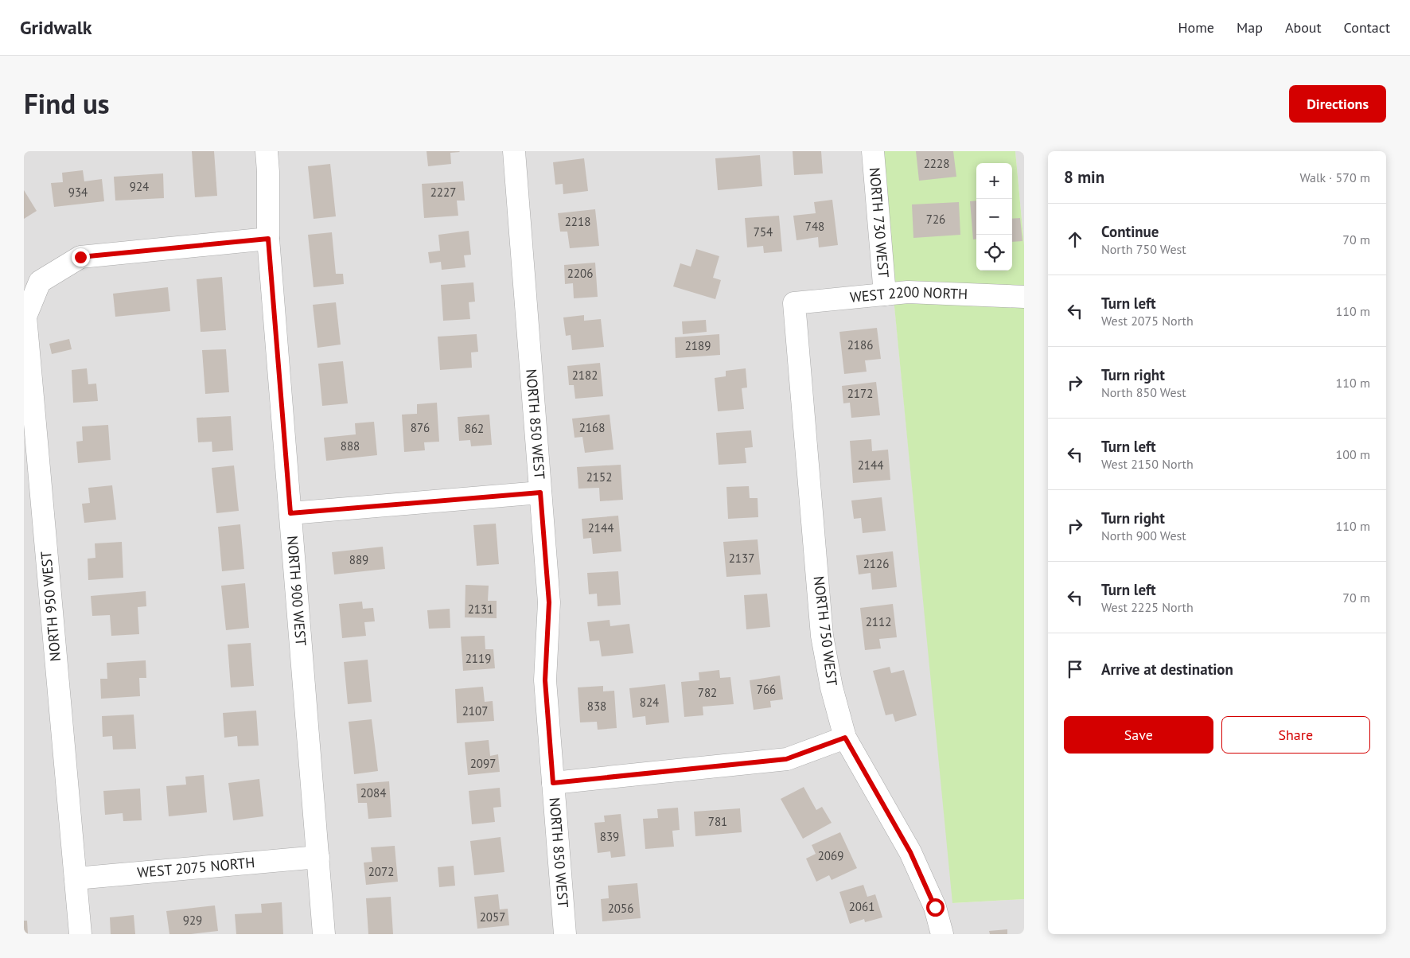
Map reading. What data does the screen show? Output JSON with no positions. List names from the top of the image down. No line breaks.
{"streets":{"street":["NORTH 730 WEST","WEST 2200 NORTH","NORTH 850 WEST","NORTH 900 WEST","NORTH 950 WEST","NORTH 750 WEST","WEST 2075 NORTH"]},"crossings":[["NORTH 730 WEST","WEST 2200 NORTH"],["WEST 2200 NORTH","NORTH 750 WEST"],["NORTH 900 WEST","NORTH 950 WEST"],["NORTH 900 WEST","WEST 2075 NORTH"],["NORTH 950 WEST","WEST 2075 NORTH"]],"house_numbers":["2228","924","934","2227","726","2218","748","754","2206","2186","2189","2182","2172","876","2168","862","888","2144","2152","2144","2137","889","2126","2131","2112","2119","766","782","824","838","2107","2097","2084","781","839","2069","2072","2061","2056","2057","929"],"page":{"header":"Gridwalk","nav":["Home","Map","About","Contact"],"title":"Find us","buttons":["Directions",["Save","Share"]],"heading":["8 min","Walk · 570 m"],"map_buttons":["+","−"],"list":[["Continue","North 750 West","70 m"],["Turn left","West 2075 North","110 m"],["Turn right","North 850 West","110 m"],["Turn left","West 2150 North","100 m"],["Turn right","North 900 West","110 m"],["Turn left","West 2225 North","70 m"],"Arrive at destination"]}}
